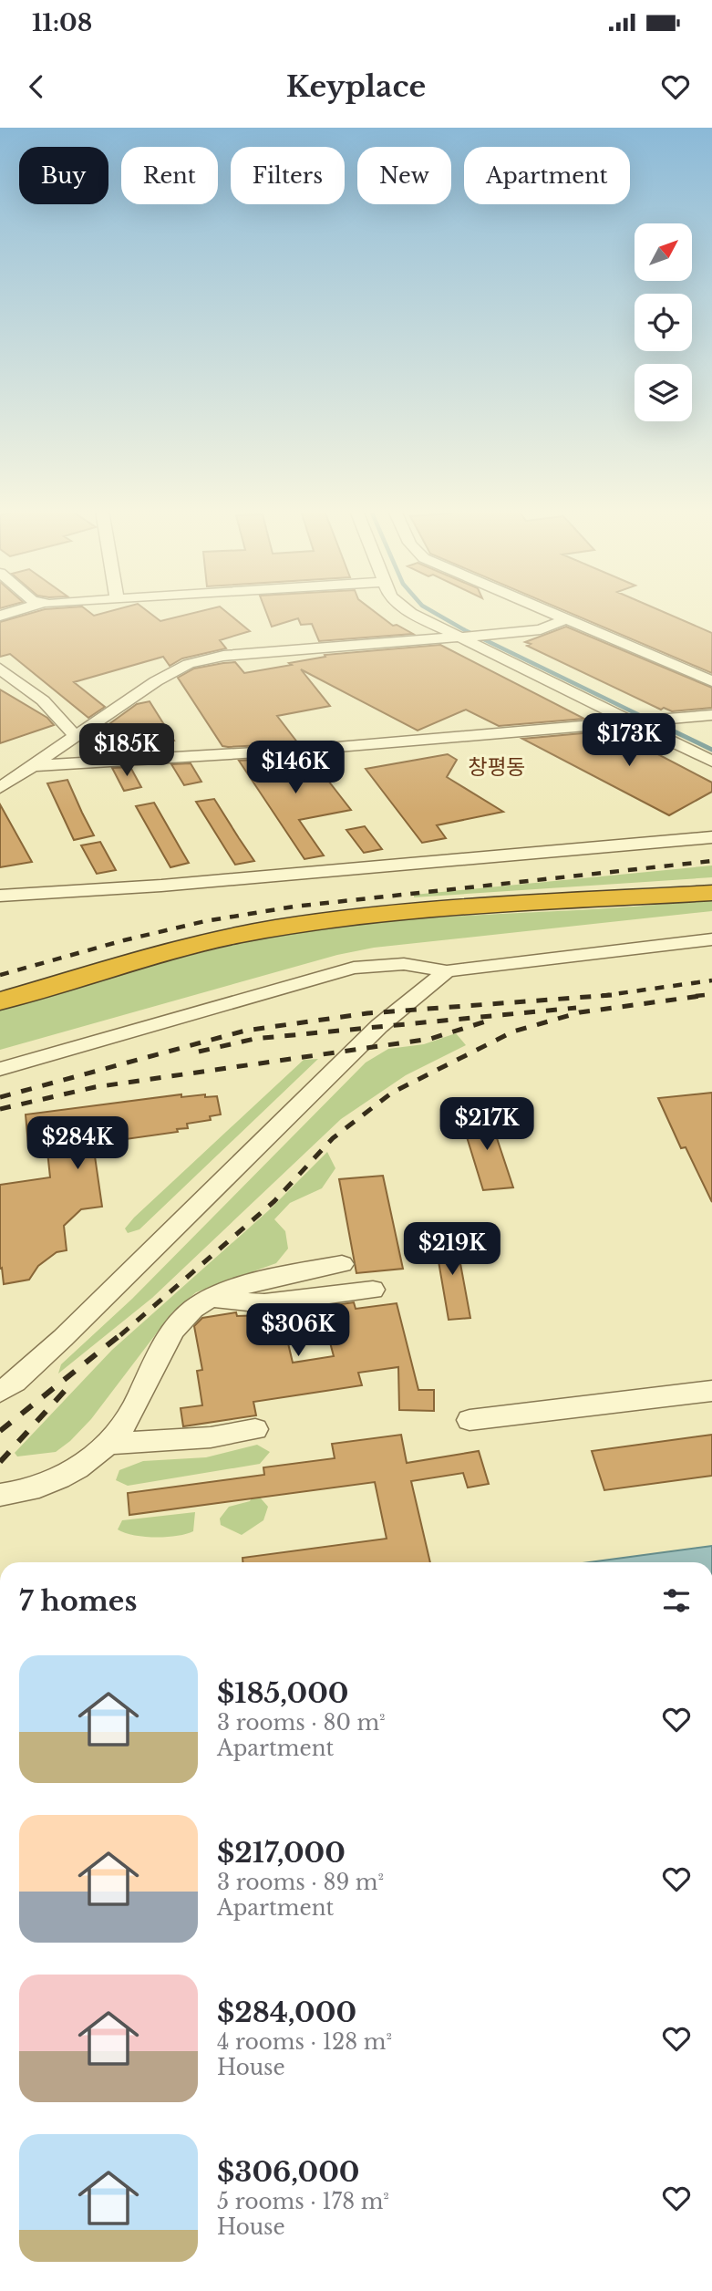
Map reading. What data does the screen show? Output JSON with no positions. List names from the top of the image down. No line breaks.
{"districts":["창평동"],"north":"top right","page":{"status":"11:08","header":"Keyplace","chip":["Buy","Rent","Filters","New","Apartment"],"price":["$173K","$185K","$146K","$217K","$284K","$219K","$306K"],"heading":"7 homes","list":[{"name":"$185,000","note":"3 rooms · 80 m² · Apartment"},{"name":"$217,000","note":"3 rooms · 89 m² · Apartment"},{"name":"$284,000","note":"4 rooms · 128 m² · House"},{"name":"$306,000","note":"5 rooms · 178 m² · House"}]}}
